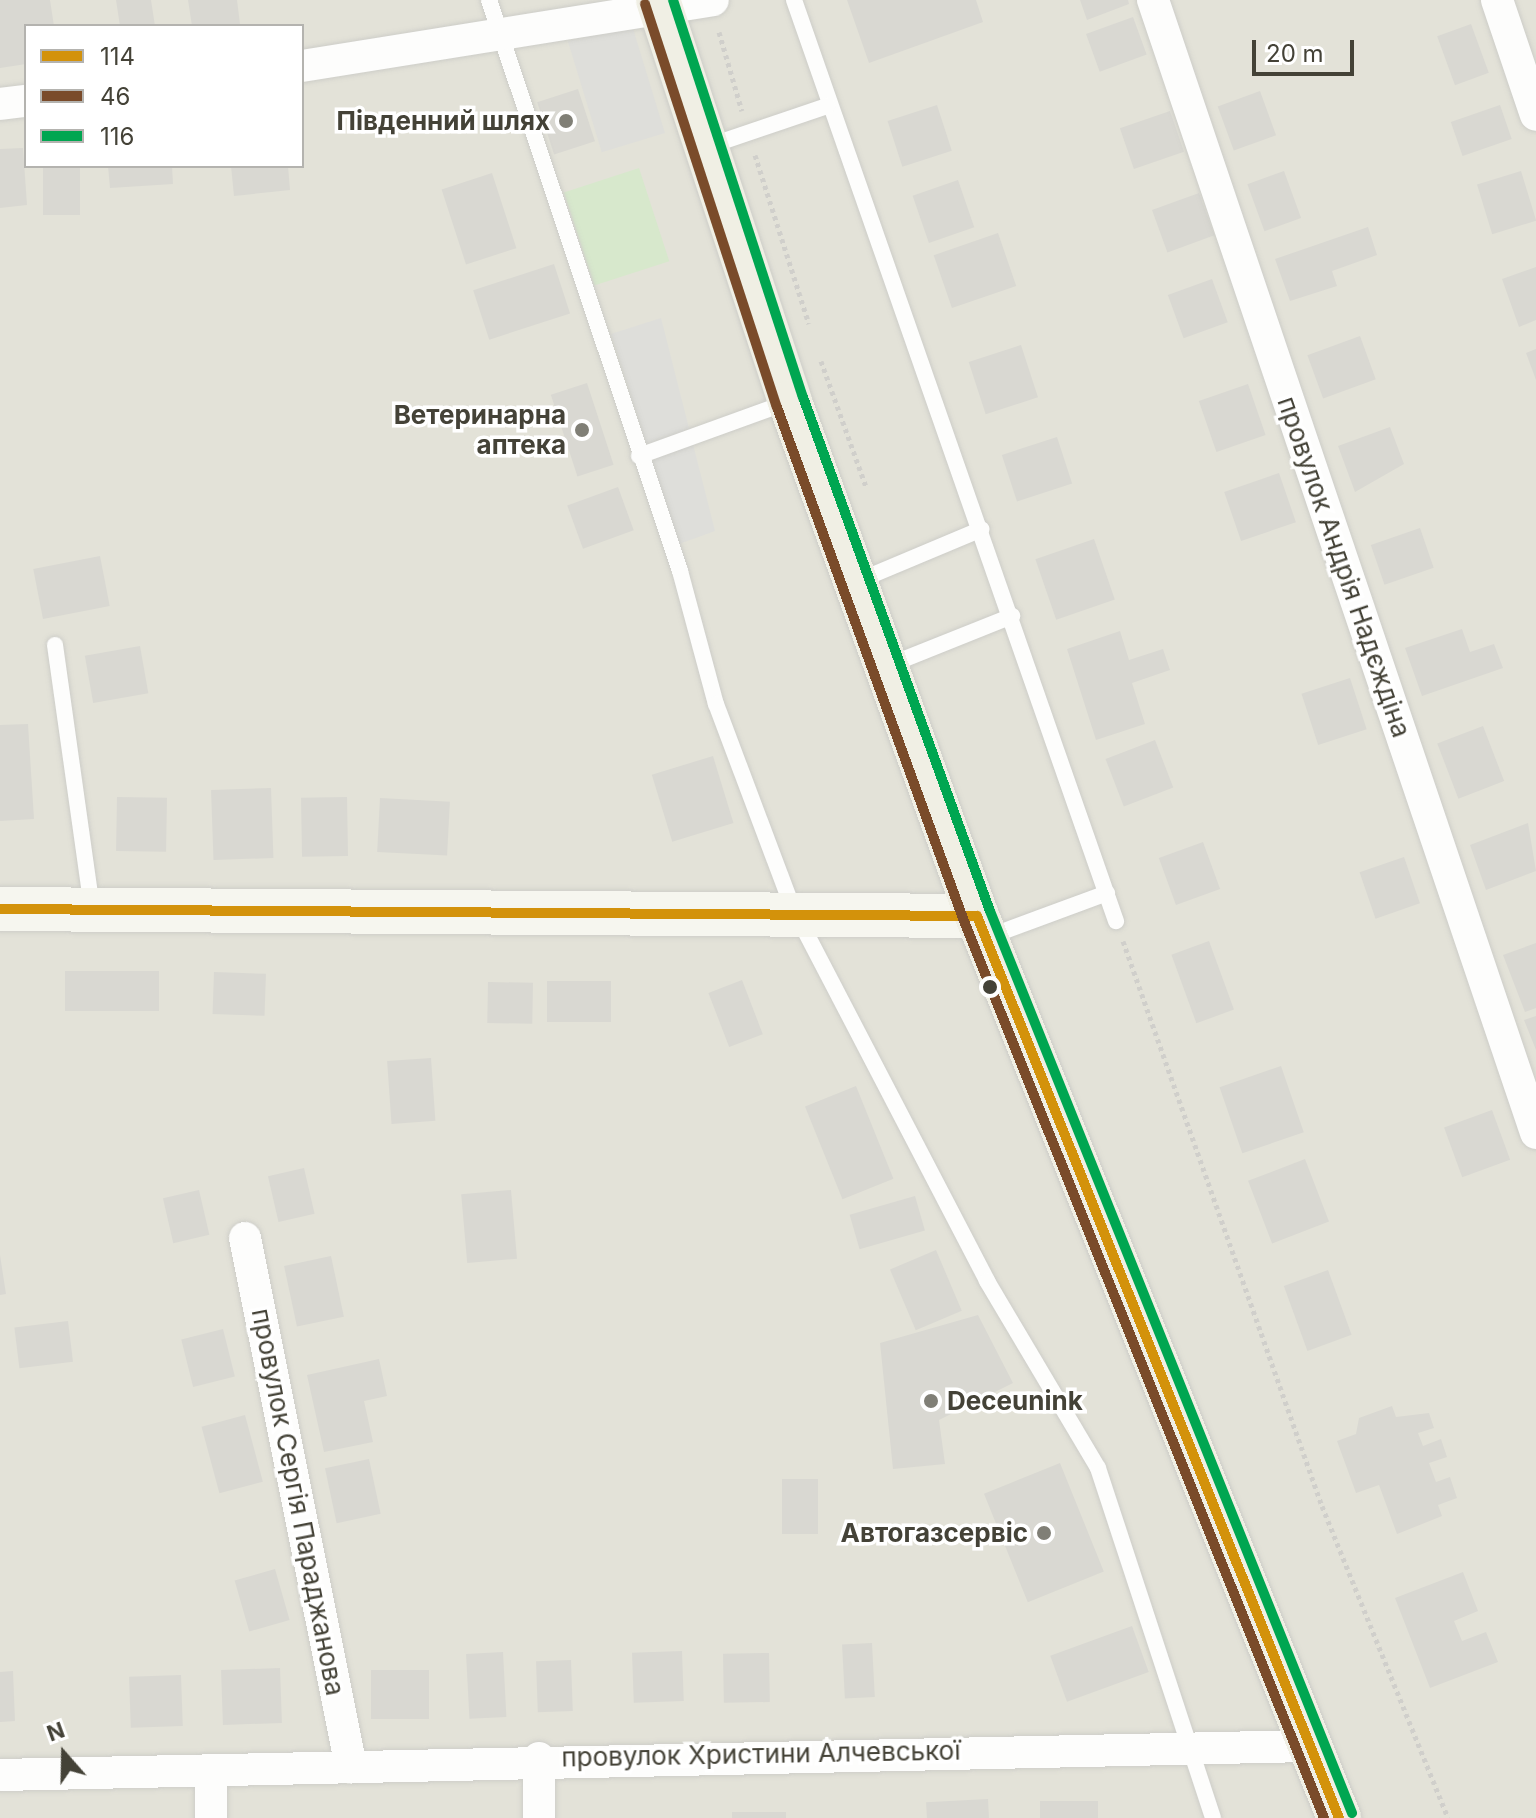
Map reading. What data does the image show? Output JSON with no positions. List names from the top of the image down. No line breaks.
{"streets":{"street":["провулок Андрія Надєждіна","провулок Сергія Параджанова","провулок Христини Алчевської"]},"crossings":[["провулок Сергія Параджанова","провулок Христини Алчевської"]],"places":["Південний шлях","Ветеринарна аптека","Deceunink","Автогазсервіс"],"lines":["transit line 116","transit line 46","transit line 114"],"legend":["114","46","116"],"scale_bar":"20 m","north":"top"}
